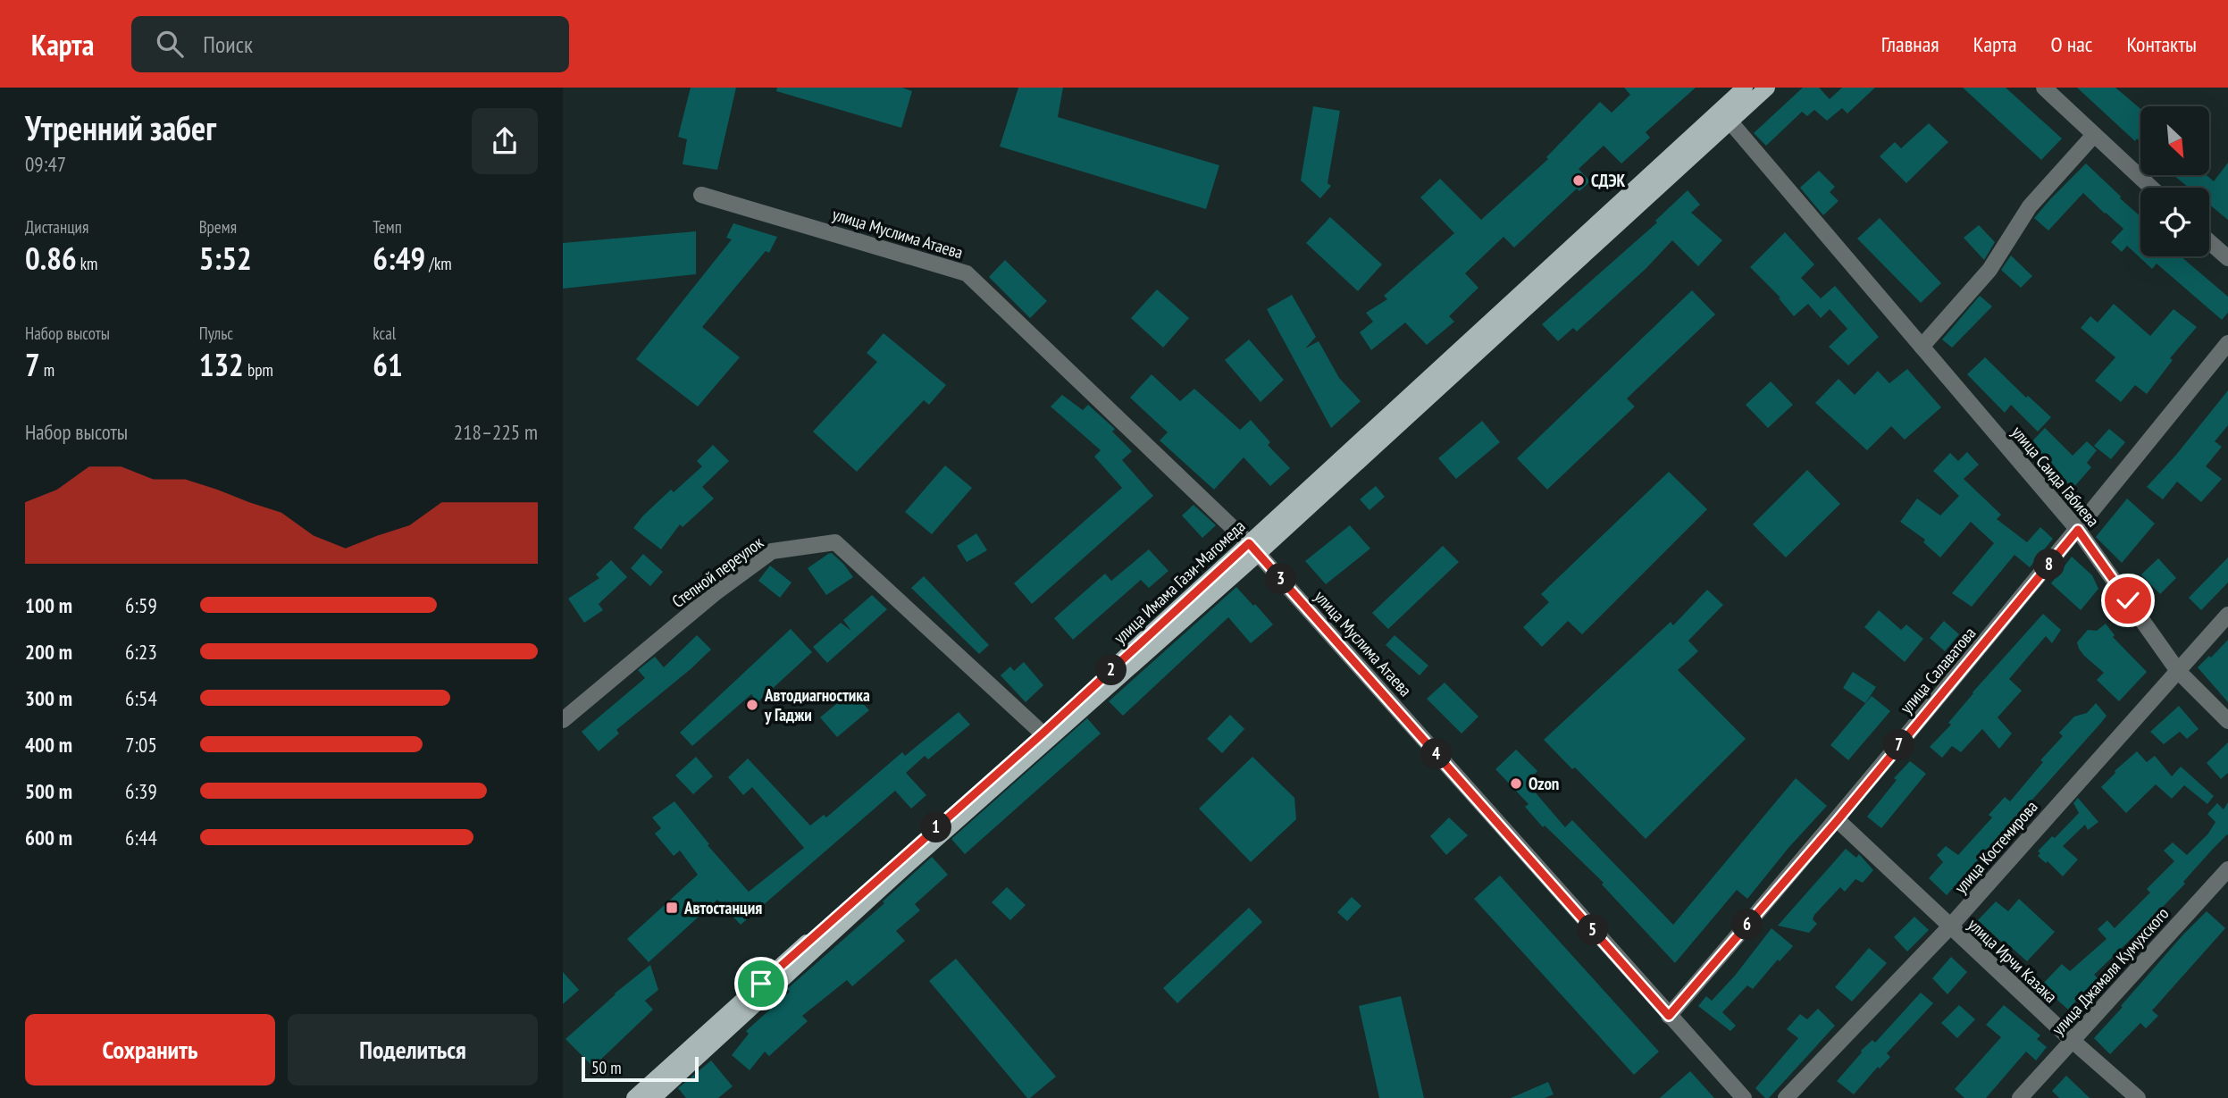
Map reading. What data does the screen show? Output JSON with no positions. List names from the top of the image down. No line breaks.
{"streets":{"main road":["улица Имама Гази-Магомеда"],"street":["улица Муслима Атаева","улица Саида Габиева","Степной переулок","улица Салаватова","улица Костемирова","улица Ирчи Казака","улица Джамаля Кумухского"]},"crossings":[["улица Муслима Атаева","улица Имама Гази-Магомеда"],["улица Муслима Атаева","улица Салаватова"],["улица Саида Габиева","улица Имама Гази-Магомеда"],["улица Саида Габиева","улица Салаватова"],["улица Саида Габиева","улица Костемирова"],["Степной переулок","улица Имама Гази-Магомеда"],["улица Салаватова","улица Ирчи Казака"],["улица Костемирова","улица Ирчи Казака"],["улица Ирчи Казака","улица Джамаля Кумухского"]],"places":{"other":["СДЭК","Автодиагностика у Гаджи","Ozon"],"transit":["Автостанция"]},"scale_bar":"50 m","north":"bottom right","page":{"header":"Карта","search":"Поиск","nav":["Главная","Карта","О нас","Контакты"],"heading":["Утренний забег","09:47"],"stats":[["Дистанция","0.86 km"],["Время","5:52"],["Темп","6:49 /km"],["Набор высоты","7 m"],["Пульс","132 bpm"],["kcal","61"]],"chart":["Набор высоты","218–225 m"],"pins":["8","3","2","7","4","1","6","5"],"list":[{"name":"100 m","note":"6:59"},{"name":"200 m","note":"6:23"},{"name":"300 m","note":"6:54"},{"name":"400 m","note":"7:05"},{"name":"500 m","note":"6:39"},{"name":"600 m","note":"6:44"}],"buttons":["Сохранить","Поделиться"],"scale":"50 m"}}
